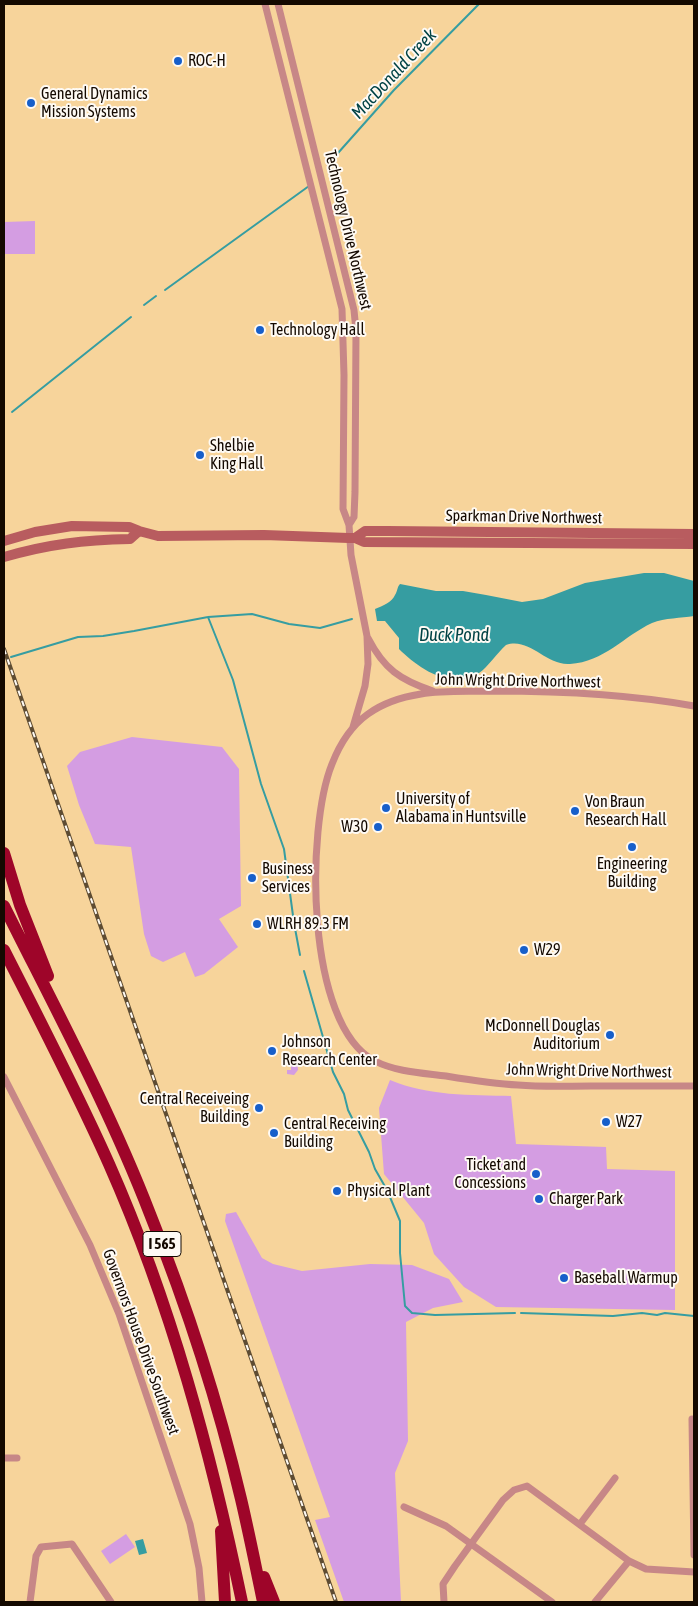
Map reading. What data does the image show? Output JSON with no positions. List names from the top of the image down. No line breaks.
{"streets":{"highway":["I 565"],"main road":["Sparkman Drive Northwest"],"street":["Technology Drive Northwest","John Wright Drive Northwest","Governors House Drive Southwest"]},"crossings":[["Technology Drive Northwest","Sparkman Drive Northwest"],["Technology Drive Northwest","John Wright Drive Northwest"]],"water":["MacDonald Creek","Duck Pond"],"places":["ROC-H","General Dynamics Mission Systems","Technology Hall","Shelbie King Hall","University of Alabama in Huntsville","Von Braun Research Hall","W30","Engineering Building","Business Services","WLRH 89.3 FM","W29","McDonnell Douglas Auditorium","Johnson Research Center","Central Receiveing Building","W27","Central Receiving Building","Ticket and Concessions","Physical Plant","Charger Park","Baseball Warmup"]}
